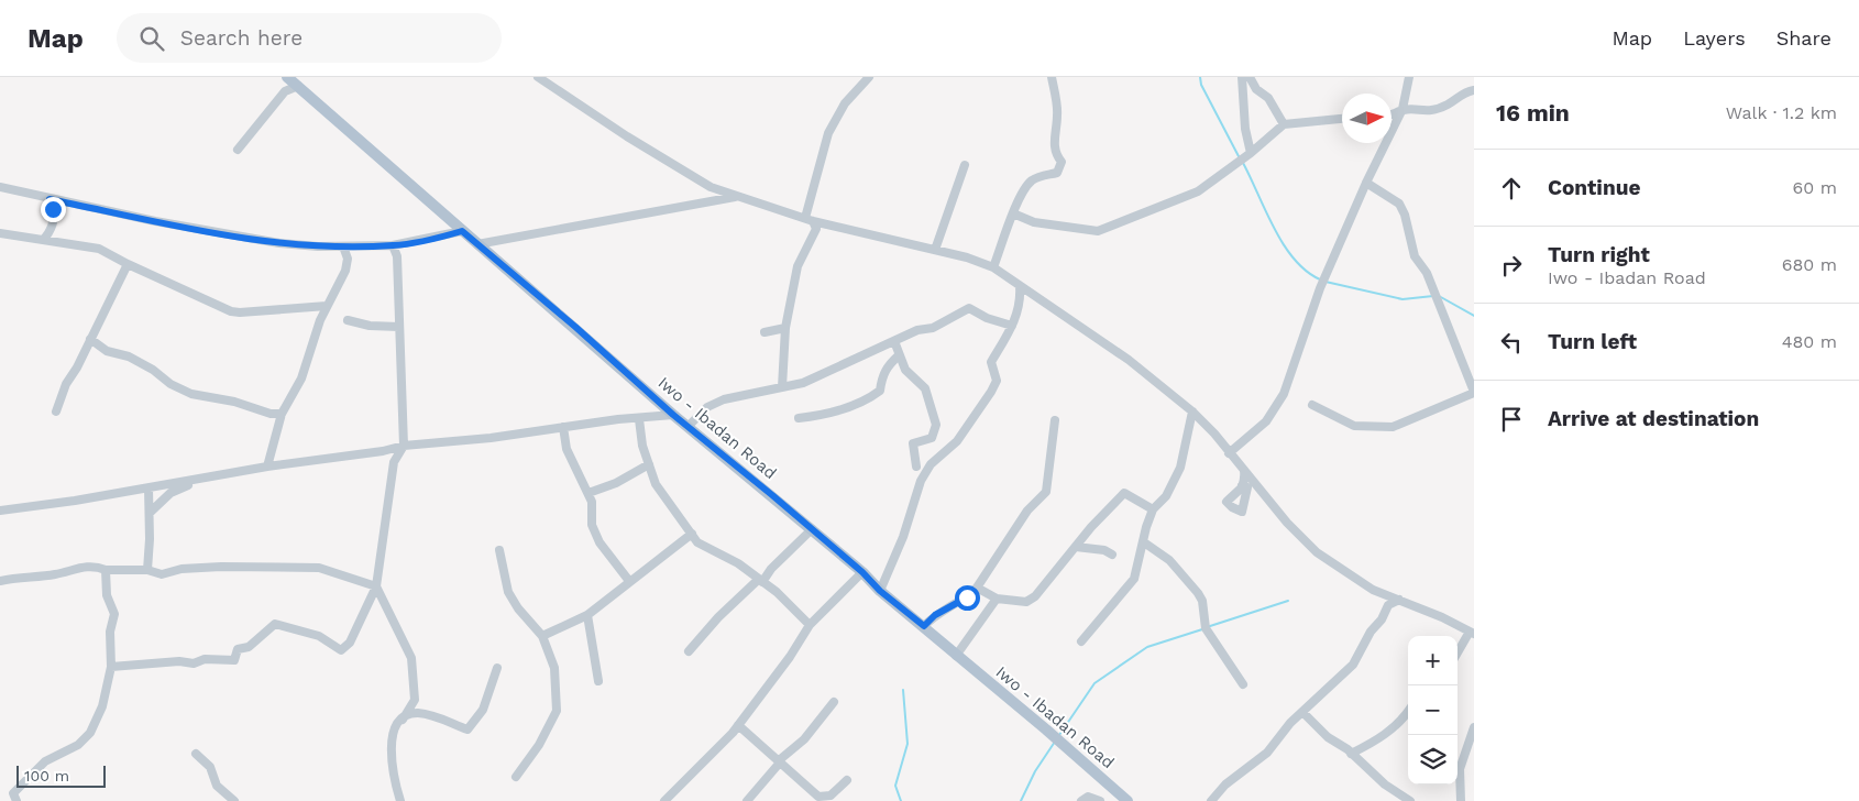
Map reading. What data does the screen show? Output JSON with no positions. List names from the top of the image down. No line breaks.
{"streets":{"main road":["Iwo - Ibadan Road"]},"scale_bar":"100 m","north":"right","page":{"header":"Map","search":"Search here","nav":["Map","Layers","Share"],"heading":["16 min","Walk · 1.2 km"],"list":[["Continue","60 m"],["Turn right","Iwo - Ibadan Road","680 m"],["Turn left","480 m"],"Arrive at destination"],"map_buttons":["+","−"],"scale":"100 m"}}
